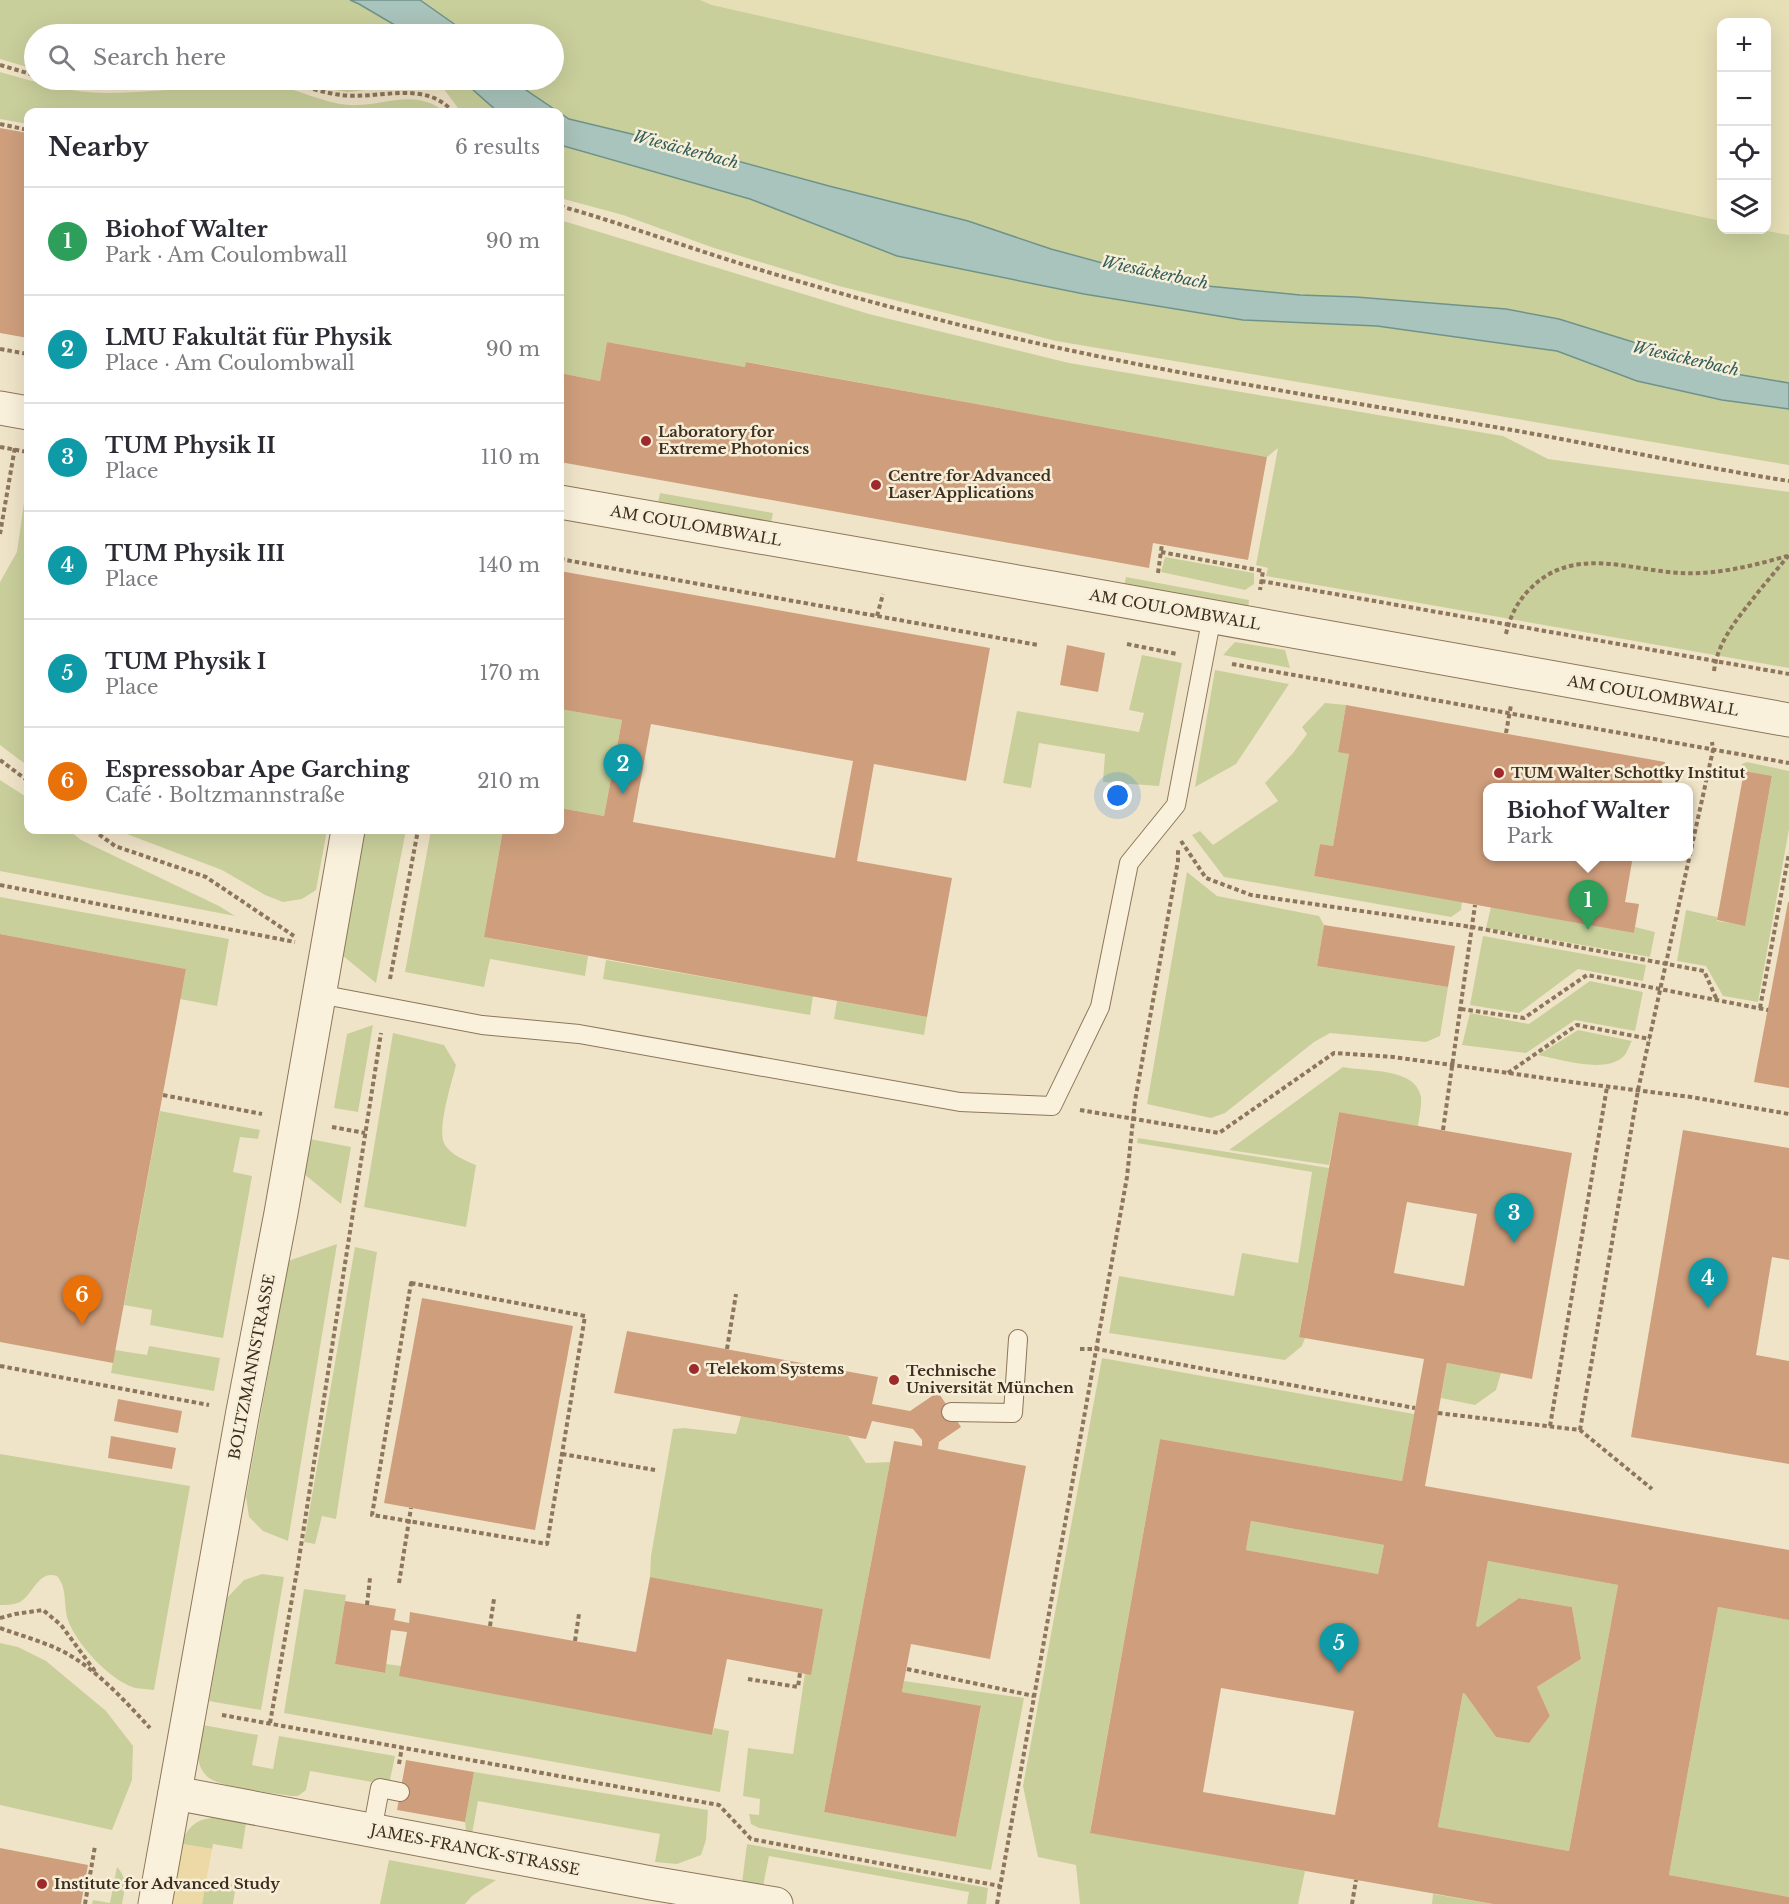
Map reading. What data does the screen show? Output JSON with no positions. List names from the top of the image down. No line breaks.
{"streets":{"street":["AM COULOMBWALL","BOLTZMANNSTRASSE","JAMES-FRANCK-STRASSE"]},"crossings":[["BOLTZMANNSTRASSE","JAMES-FRANCK-STRASSE"]],"water":["Wiesäckerbach"],"places":["Laboratory for Extreme Photonics","Centre for Advanced Laser Applications","TUM Walter Schottky Institut","Telekom Systems","Technische Universität München","Institute for Advanced Study"],"page":{"map_buttons":["+","−"],"search":"Search here","heading":["Nearby","6 results"],"list":[{"mark":"1","name":"Biohof Walter","note":"Park · Am Coulombwall","value":"90 m"},{"mark":"2","name":"LMU Fakultät für Physik","note":"Place · Am Coulombwall","value":"90 m"},{"mark":"3","name":"TUM Physik II","note":"Place","value":"110 m"},{"mark":"4","name":"TUM Physik III","note":"Place","value":"140 m"},{"mark":"5","name":"TUM Physik I","note":"Place","value":"170 m"},{"mark":"6","name":"Espressobar Ape Garching","note":"Café · Boltzmannstraße","value":"210 m"}],"pins":["2","1","3","4","6","5"],"popup":["Biohof Walter","Park"]}}
